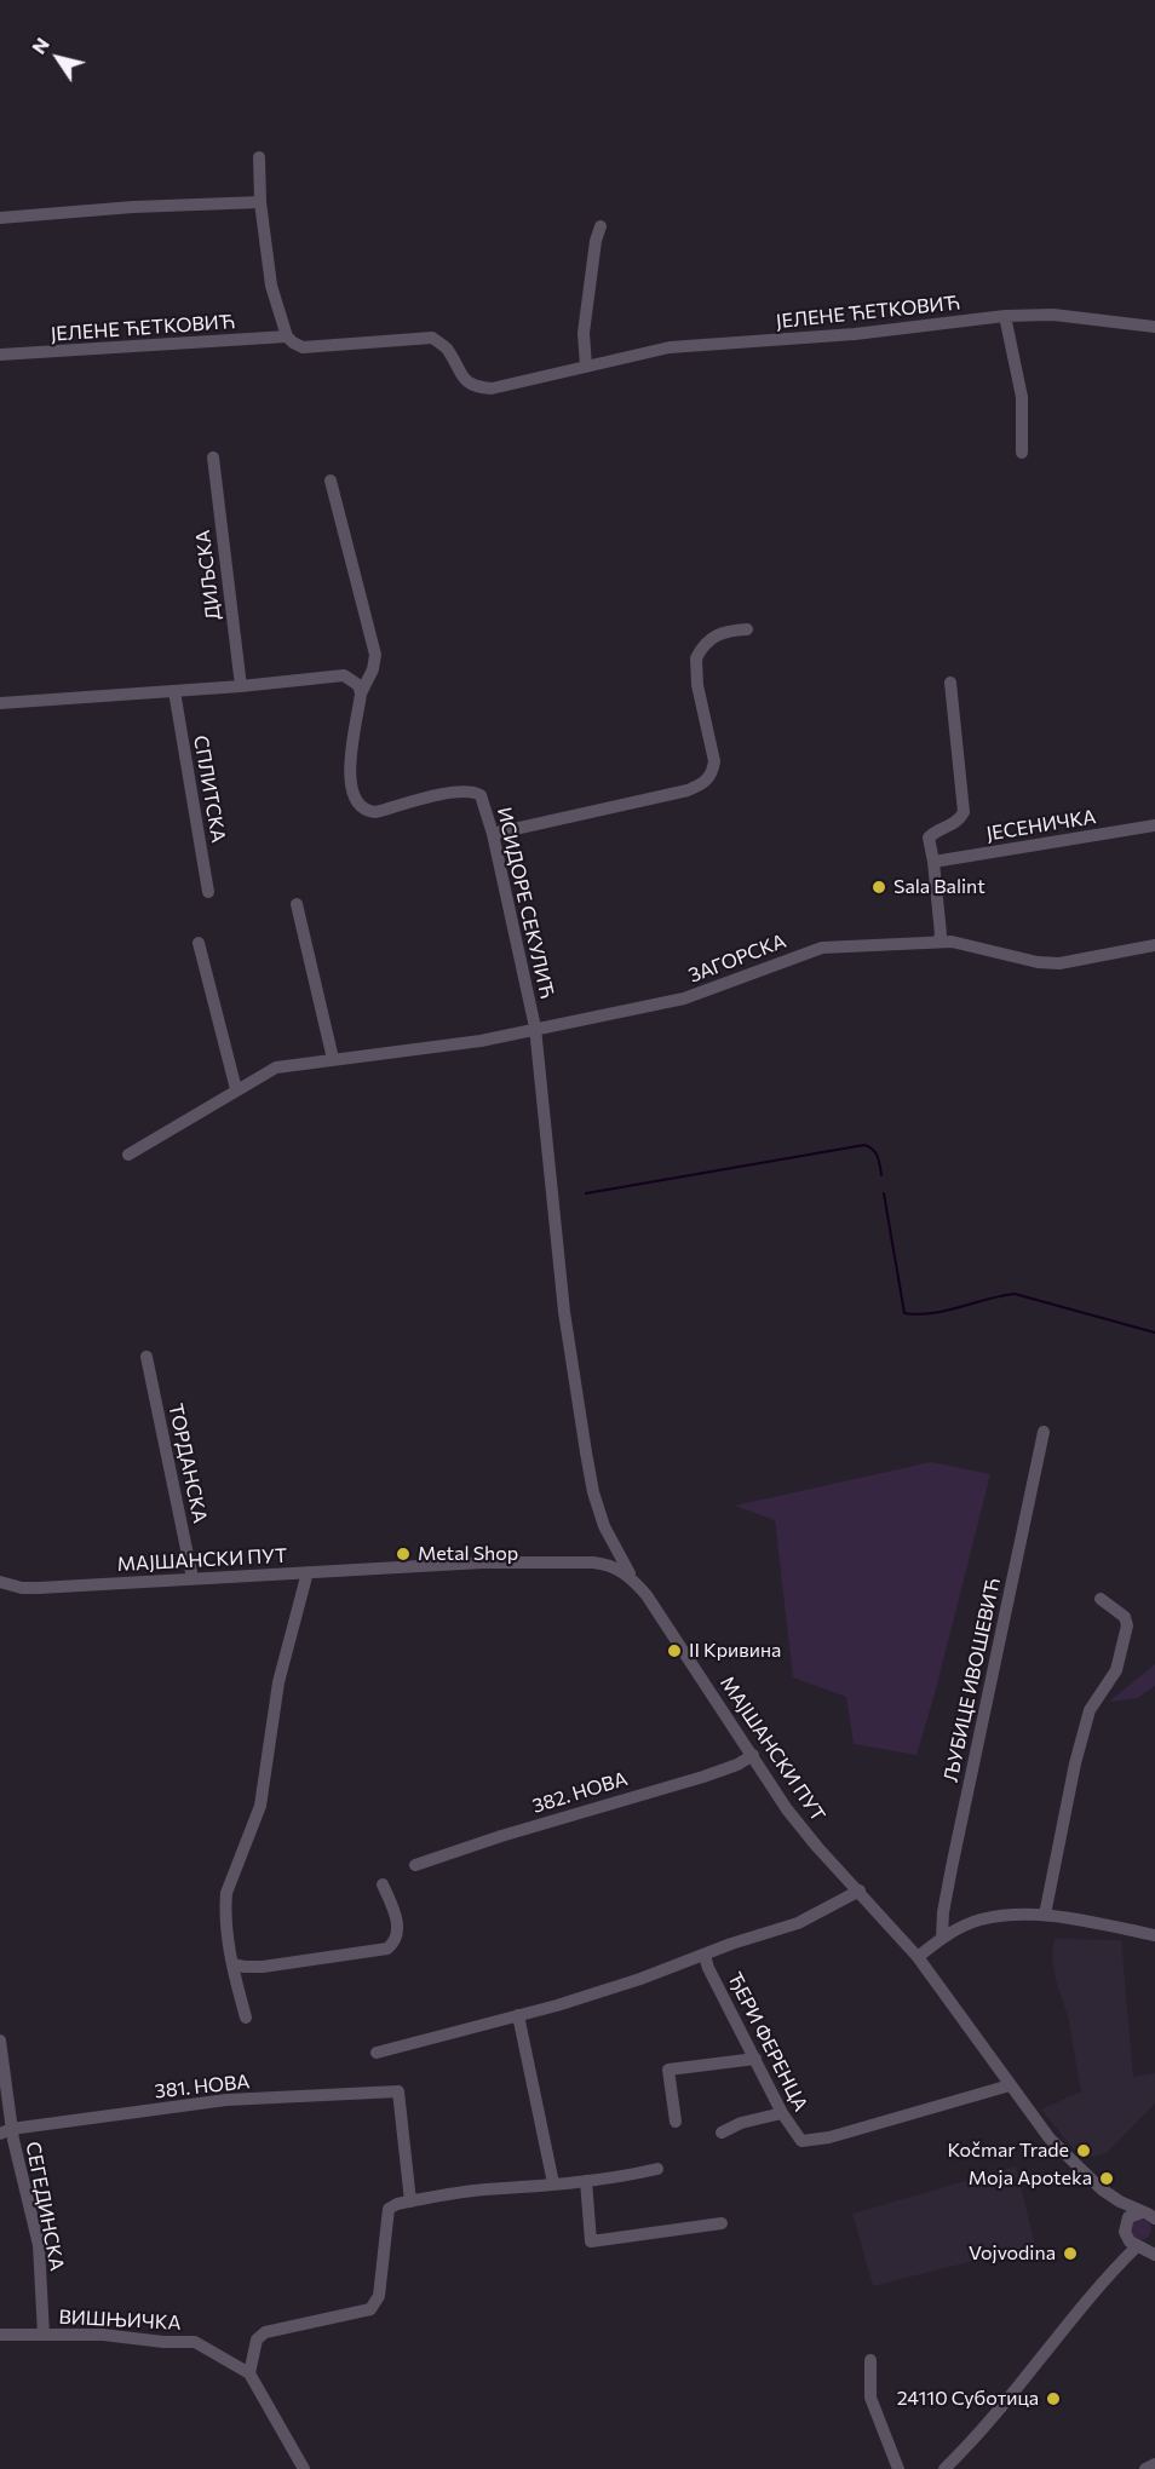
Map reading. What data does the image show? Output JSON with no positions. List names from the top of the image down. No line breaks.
{"streets":{"street":["ЈЕЛЕНЕ ЋЕТКОВИЋ","ДИЉСКА","СПЛИТСКА","ЈЕСЕНИЧКА","ИСИДОРЕ СЕКУЛИЋ","ЗАГОРСКА","ТОРДАНСКА","МАЈШАНСКИ ПУТ","ЉУБИЦЕ ИВОШЕВИЋ","382. НОВА","ЂЕРИ ФЕРЕНЦА","381. НОВА","СЕГЕДИНСКА","ВИШЊИЧКА"]},"crossings":[["ЈЕСЕНИЧКА","ЗАГОРСКА"],["ИСИДОРЕ СЕКУЛИЋ","ЗАГОРСКА"],["ИСИДОРЕ СЕКУЛИЋ","МАЈШАНСКИ ПУТ"],["ТОРДАНСКА","МАЈШАНСКИ ПУТ"],["МАЈШАНСКИ ПУТ","382. НОВА"],["МАЈШАНСКИ ПУТ","ЂЕРИ ФЕРЕНЦА"],["381. НОВА","СЕГЕДИНСКА"],["СЕГЕДИНСКА","ВИШЊИЧКА"]],"places":["Sala Balint","Metal Shop","II Кривина","Kočmar Trade","Moja Apoteka","Vojvodina","24110 Суботица"],"north":"top left"}
